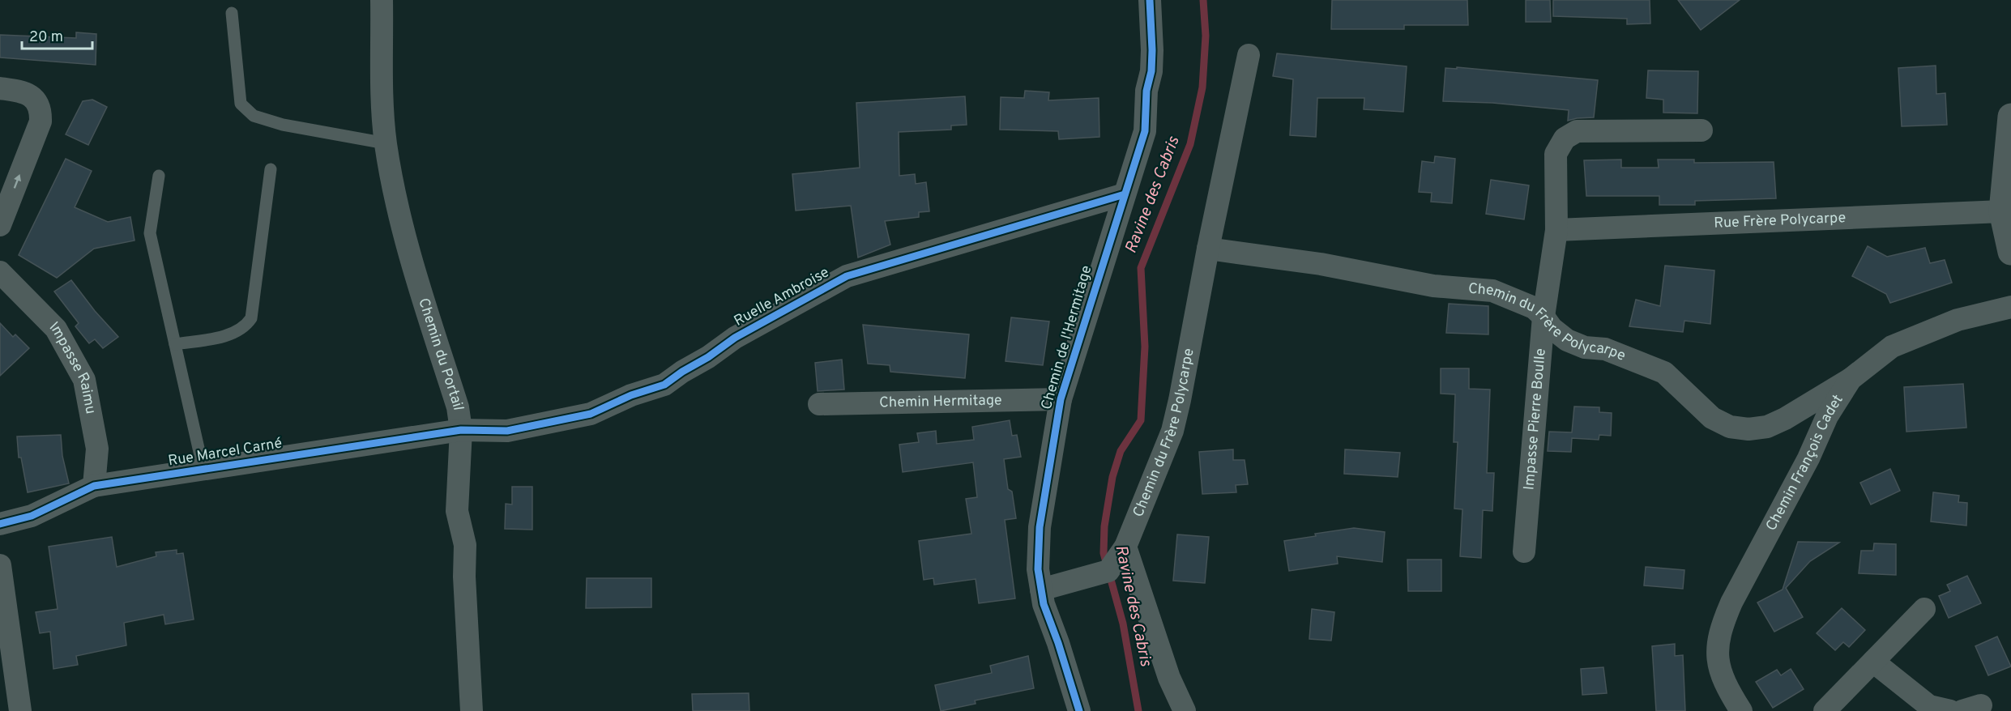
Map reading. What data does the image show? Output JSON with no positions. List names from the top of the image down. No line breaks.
{"streets":{"street":["Rue Frère Polycarpe","Ruelle Ambroise","Chemin du Frère Polycarpe","Chemin de l'Hermitage","Chemin du Portail","Impasse Raimu","Chemin Hermitage","Impasse Pierre Boulle","Rue Marcel Carné","Chemin François Cadet"]},"crossings":[["Rue Frère Polycarpe","Impasse Pierre Boulle"],["Ruelle Ambroise","Chemin de l'Hermitage"],["Ruelle Ambroise","Chemin du Portail"],["Ruelle Ambroise","Rue Marcel Carné"],["Chemin du Frère Polycarpe","Chemin de l'Hermitage"],["Chemin du Frère Polycarpe","Impasse Pierre Boulle"],["Chemin du Frère Polycarpe","Chemin François Cadet"],["Chemin de l'Hermitage","Chemin Hermitage"],["Chemin du Portail","Rue Marcel Carné"],["Impasse Raimu","Rue Marcel Carné"]],"water":["Ravine des Cabris"],"scale_bar":"20 m"}
